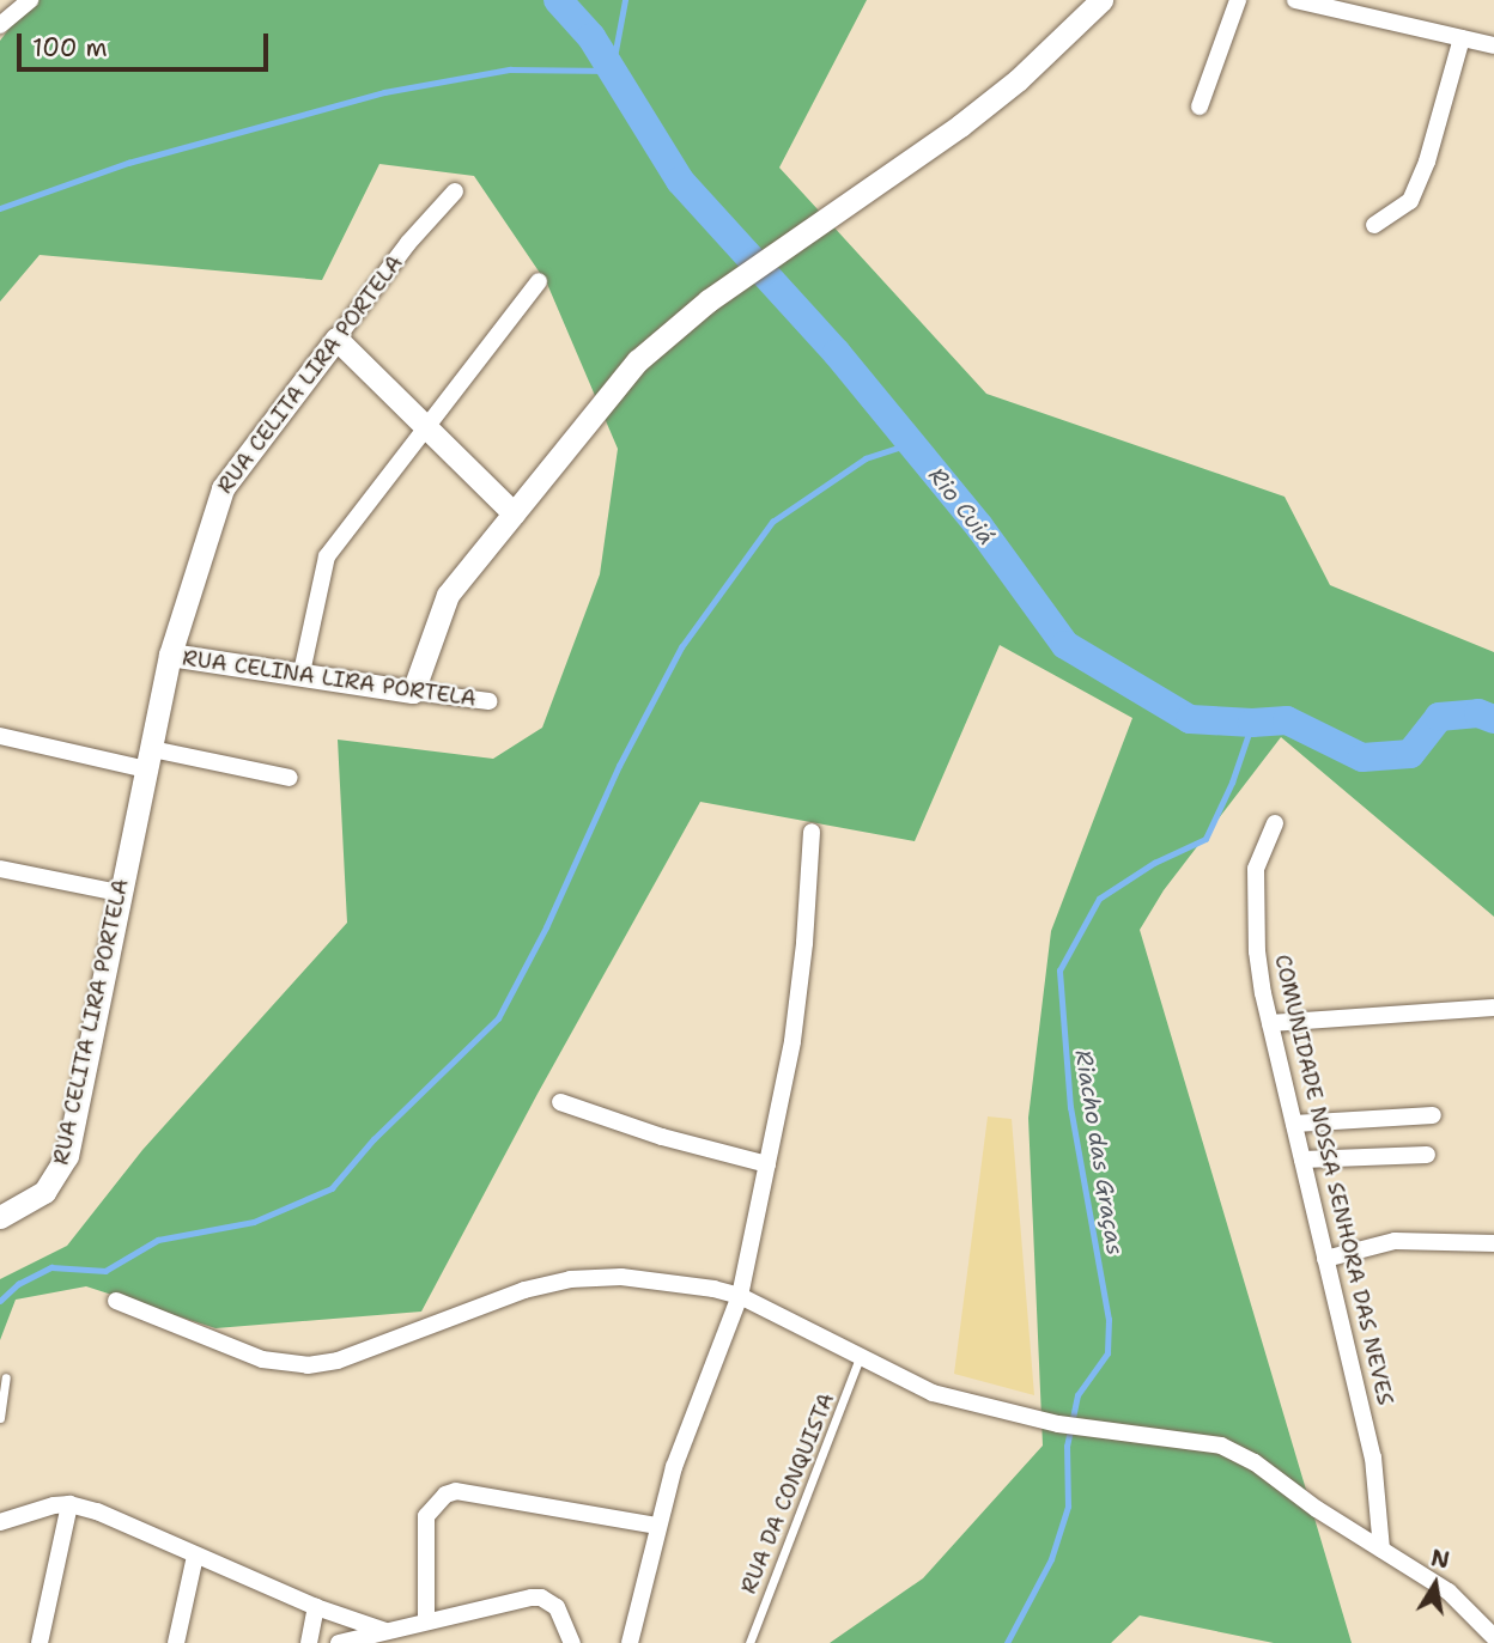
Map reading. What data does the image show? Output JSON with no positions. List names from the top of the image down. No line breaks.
{"streets":{"main road":["RUA CELITA LIRA PORTELA","RUA CELINA LIRA PORTELA"],"street":["COMUNIDADE NOSSA SENHORA DAS NEVES"],"lane":["RUA DA CONQUISTA"]},"crossings":[["RUA CELITA LIRA PORTELA","RUA CELINA LIRA PORTELA"]],"water":["Rio Cuiá","Riacho das Graças"],"scale_bar":"100 m","north":"top"}
